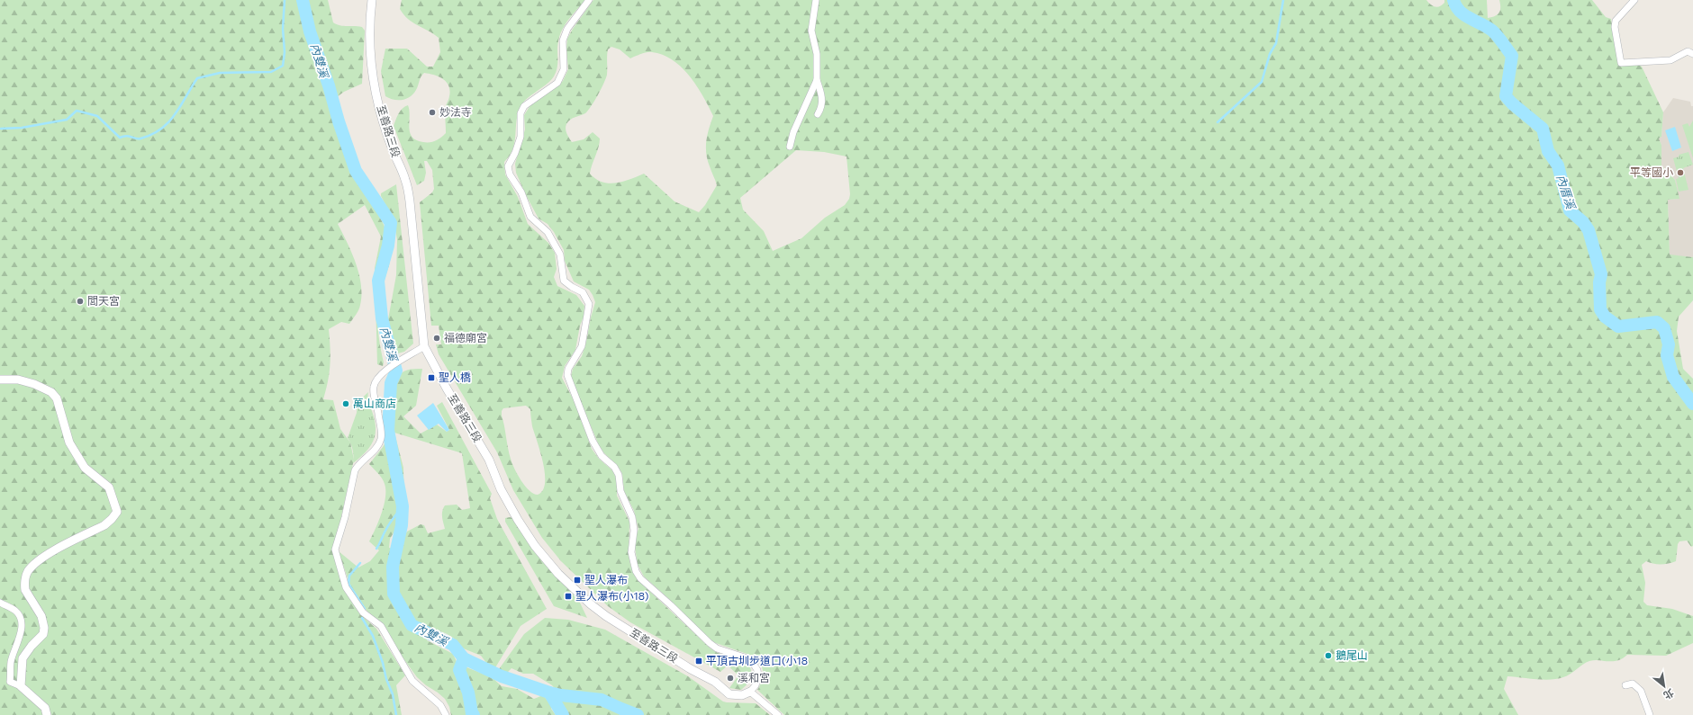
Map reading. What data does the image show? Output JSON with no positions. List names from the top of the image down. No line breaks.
{"streets":{"street":["至善路三段"]},"water":["內雙溪","內厝溪"],"places":{"other":["妙法寺","平等國小","閭天宮","福德廟宮","萬山商店","鵝尾山","溪和宮"],"transit":["聖人橋","聖人瀑布","聖人瀑布(小18)","平頂古圳步道口(小18"]},"north":"bottom right"}
